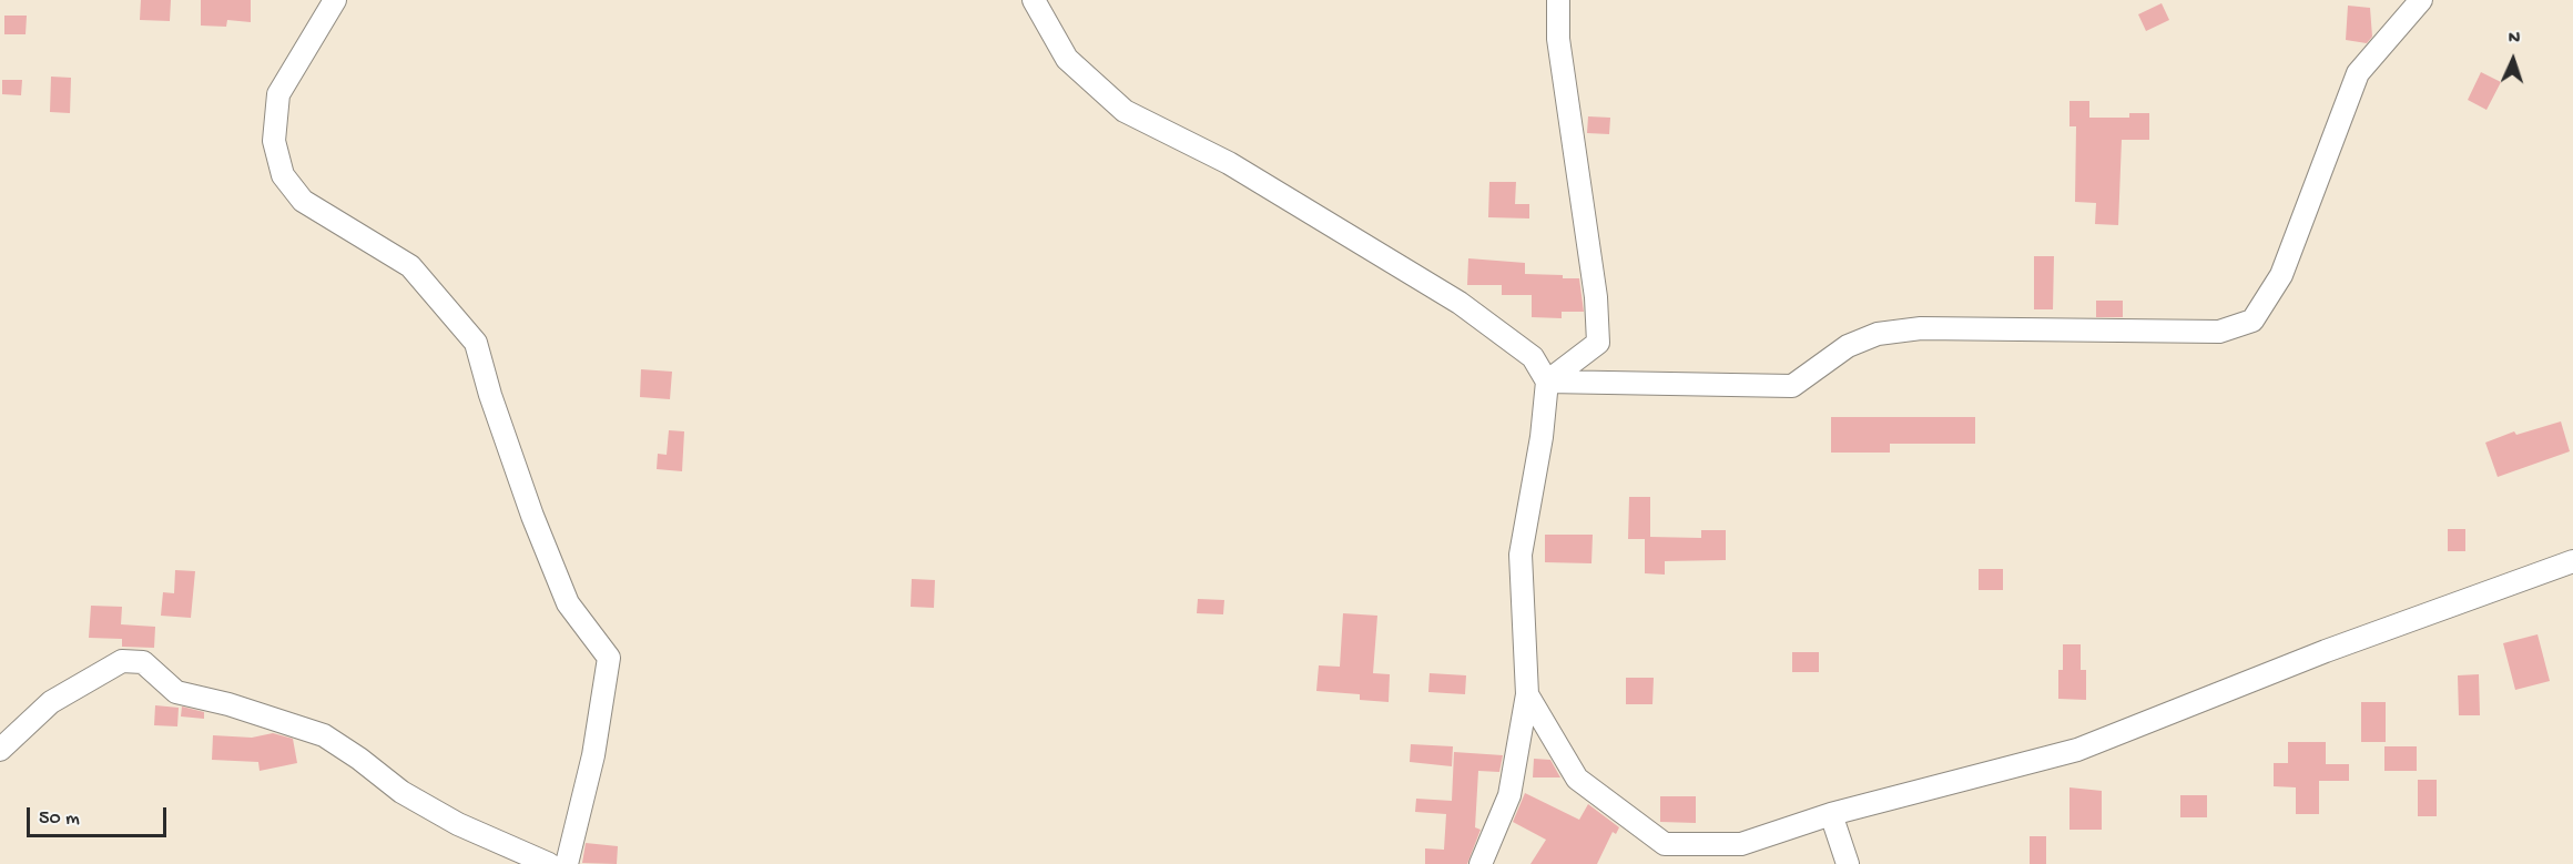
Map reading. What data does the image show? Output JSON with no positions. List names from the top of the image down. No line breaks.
{"scale_bar":"50 m","north":"top"}
